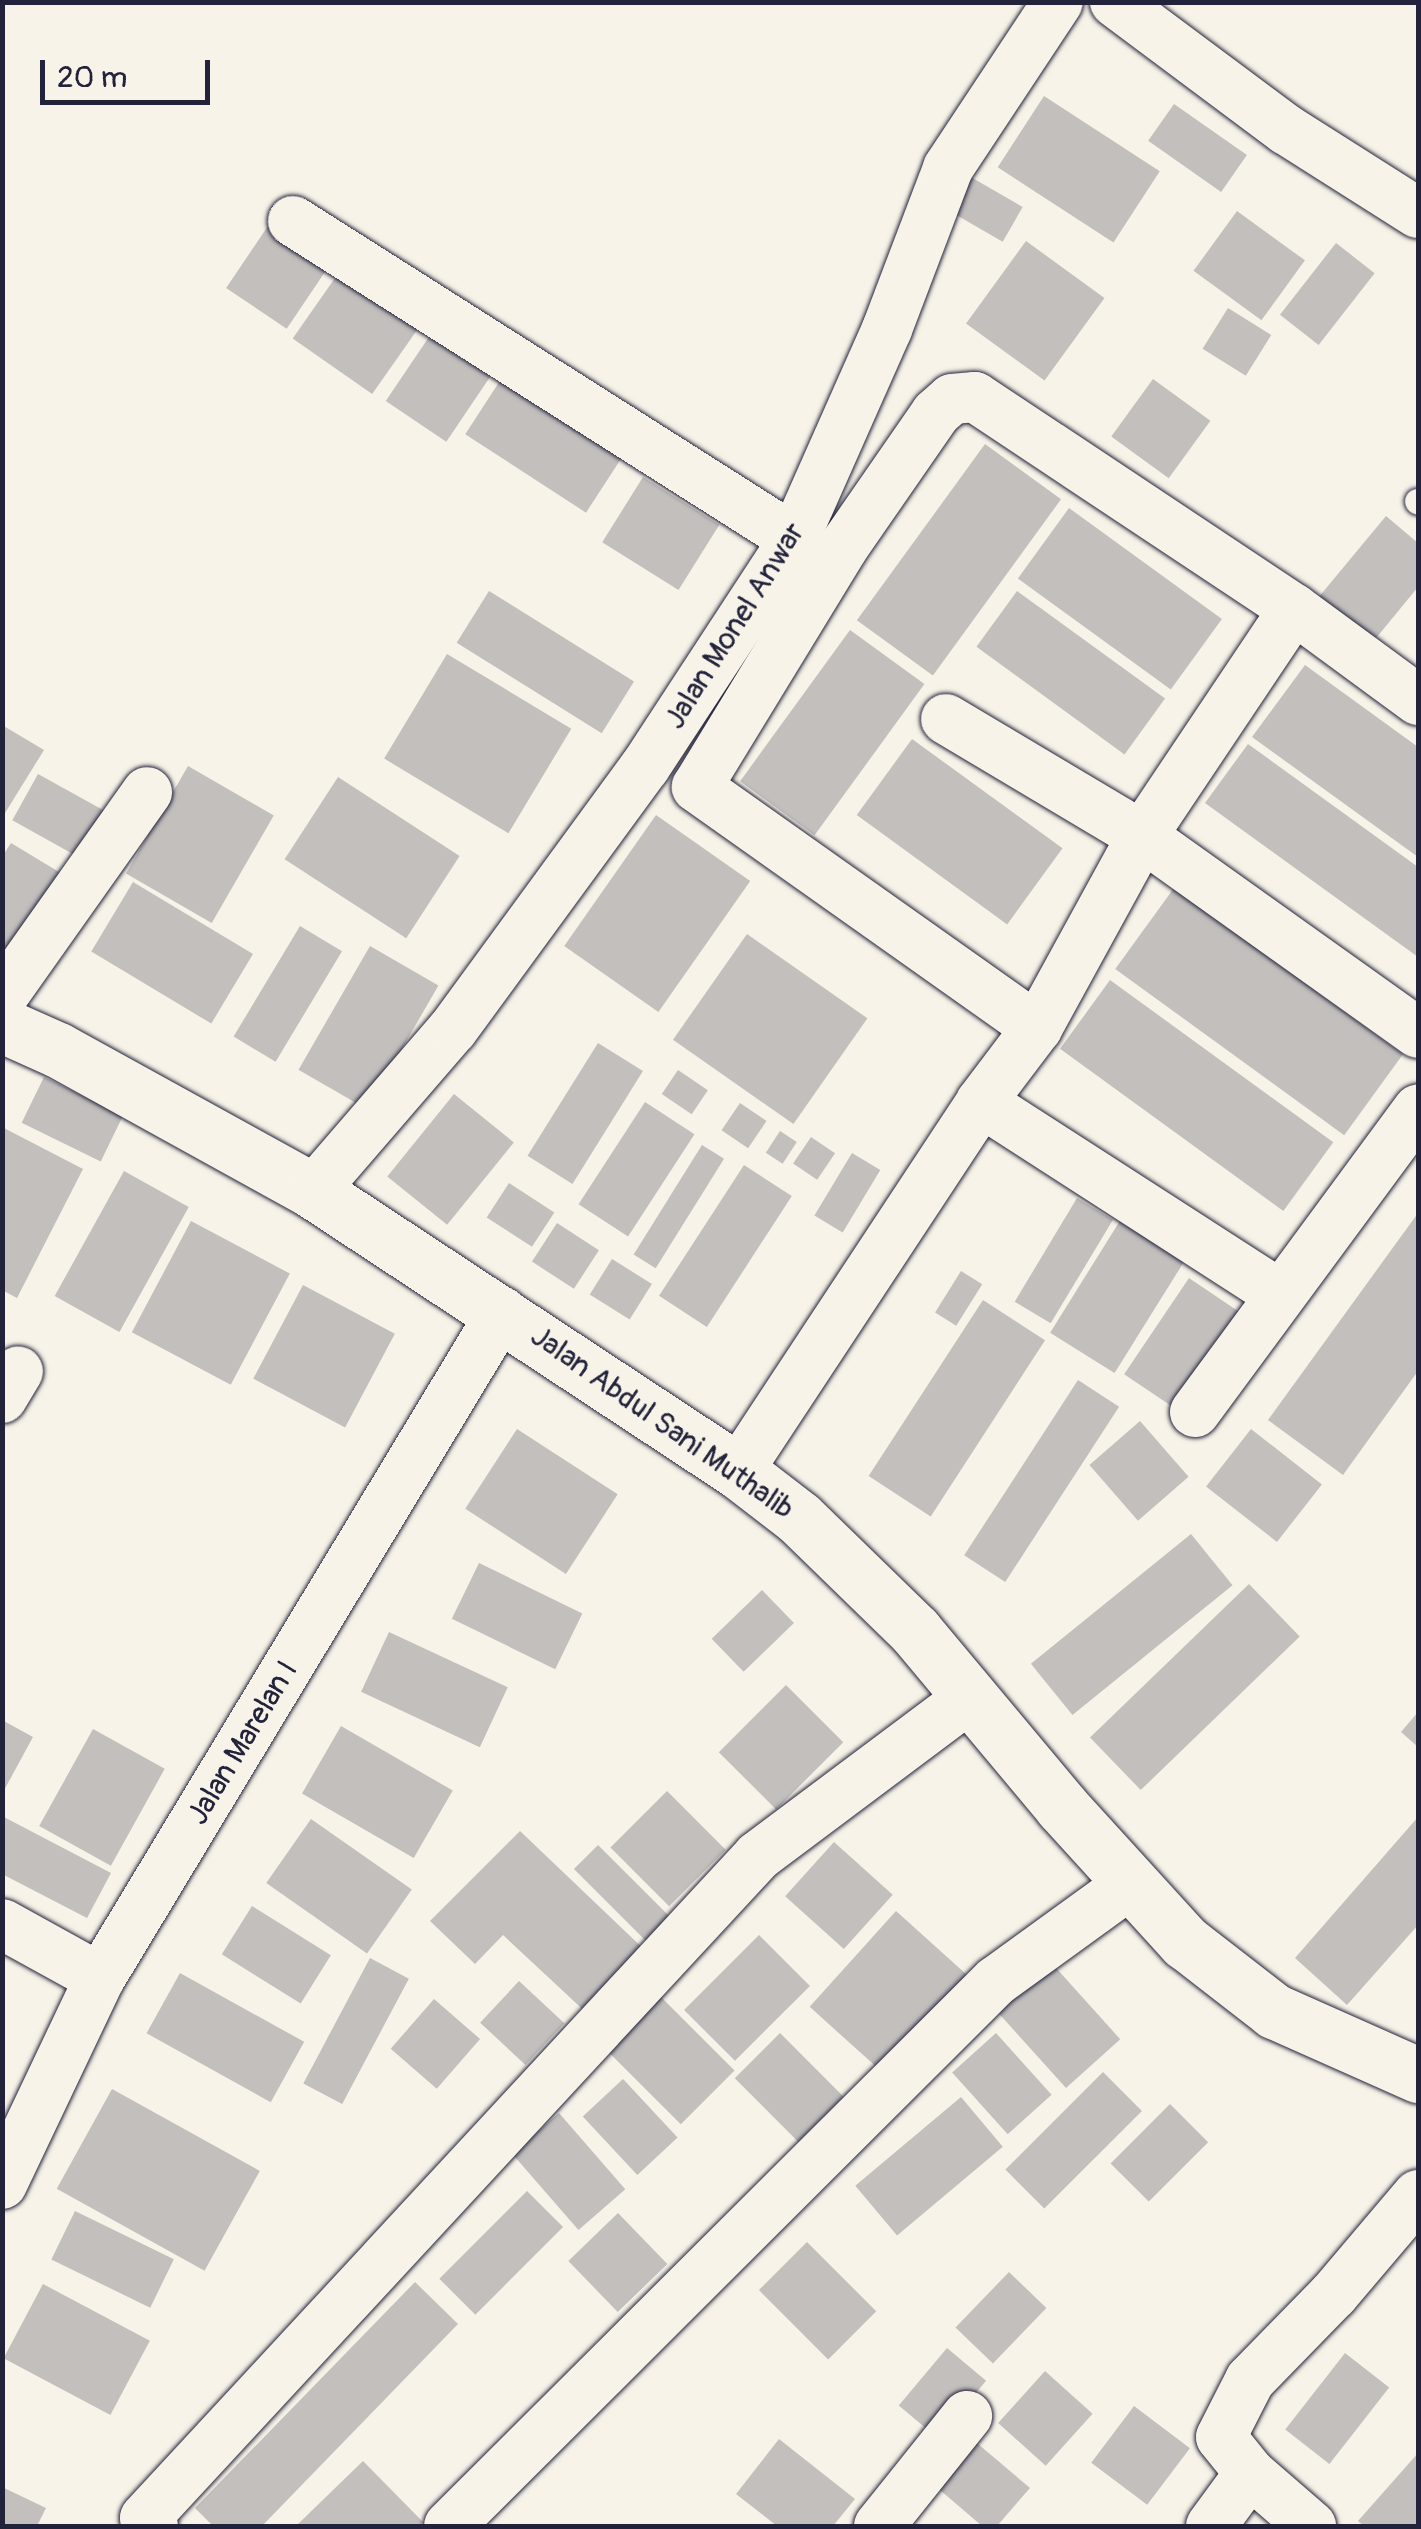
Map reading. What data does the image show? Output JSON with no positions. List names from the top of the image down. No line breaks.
{"streets":{"street":["Jalan Monel Anwar","Jalan Abdul Sani Muthalib","Jalan Marelan I"]},"crossings":[["Jalan Monel Anwar","Jalan Abdul Sani Muthalib"],["Jalan Abdul Sani Muthalib","Jalan Marelan I"]],"scale_bar":"20 m"}
